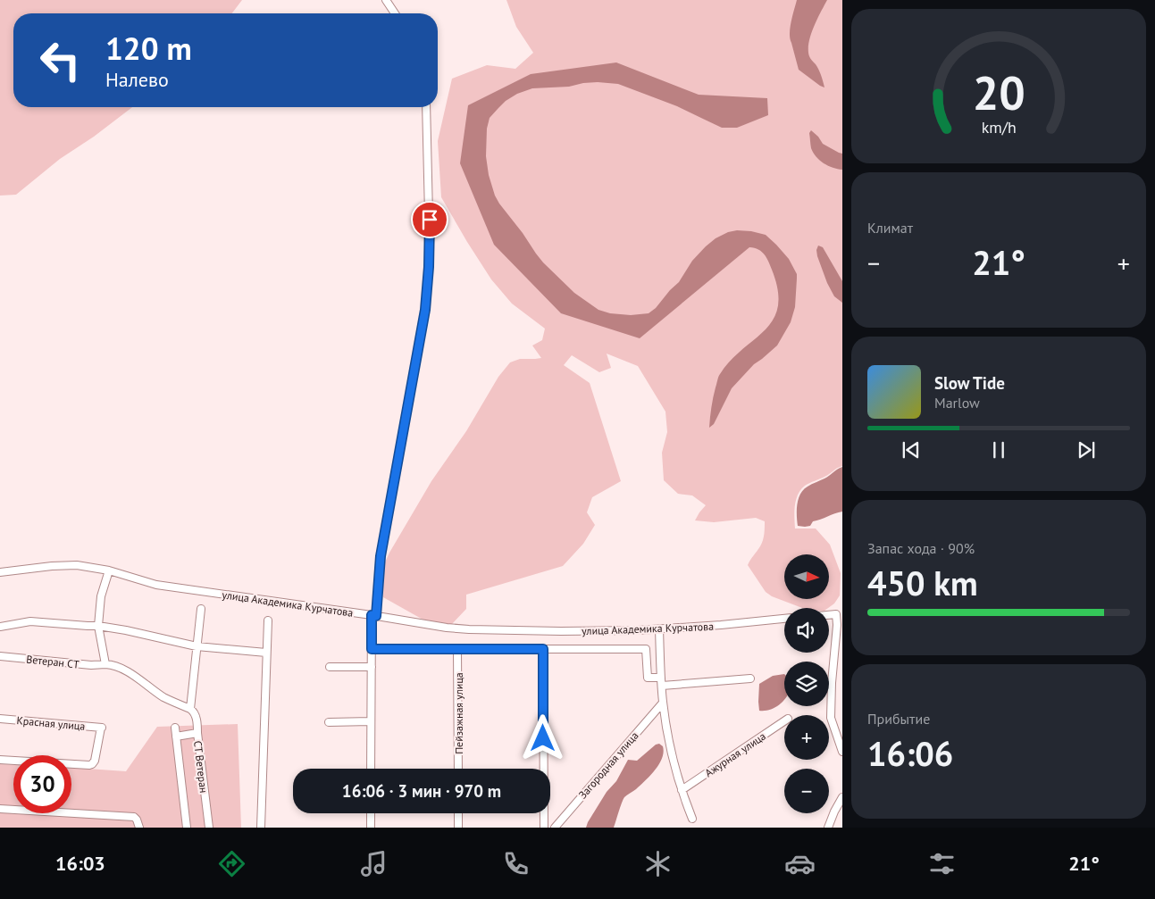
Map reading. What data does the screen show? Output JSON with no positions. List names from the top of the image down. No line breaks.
{"streets":{"street":["улица Академика Курчатова","Ветеран СТ","Пейзажная улица","Красная улица","Ажурная улица","Загородная улица","СТ Ветеран"]},"crossings":[["Ветеран СТ","СТ Ветеран"]],"north":"right","page":{"turn":["120 m","Налево"],"tile":["Климат",["Запас хода · 90%","450 km"],["Прибытие","16:06"]],"heat":["−","21°","+"],"song":["Slow Tide","Marlow"],"map_buttons":["+","−"],"limit":"30","trip":"16:06 · 3 мин · 970 m","tabs":["16:03","21°"],"gauge":["20","km/h"]}}
